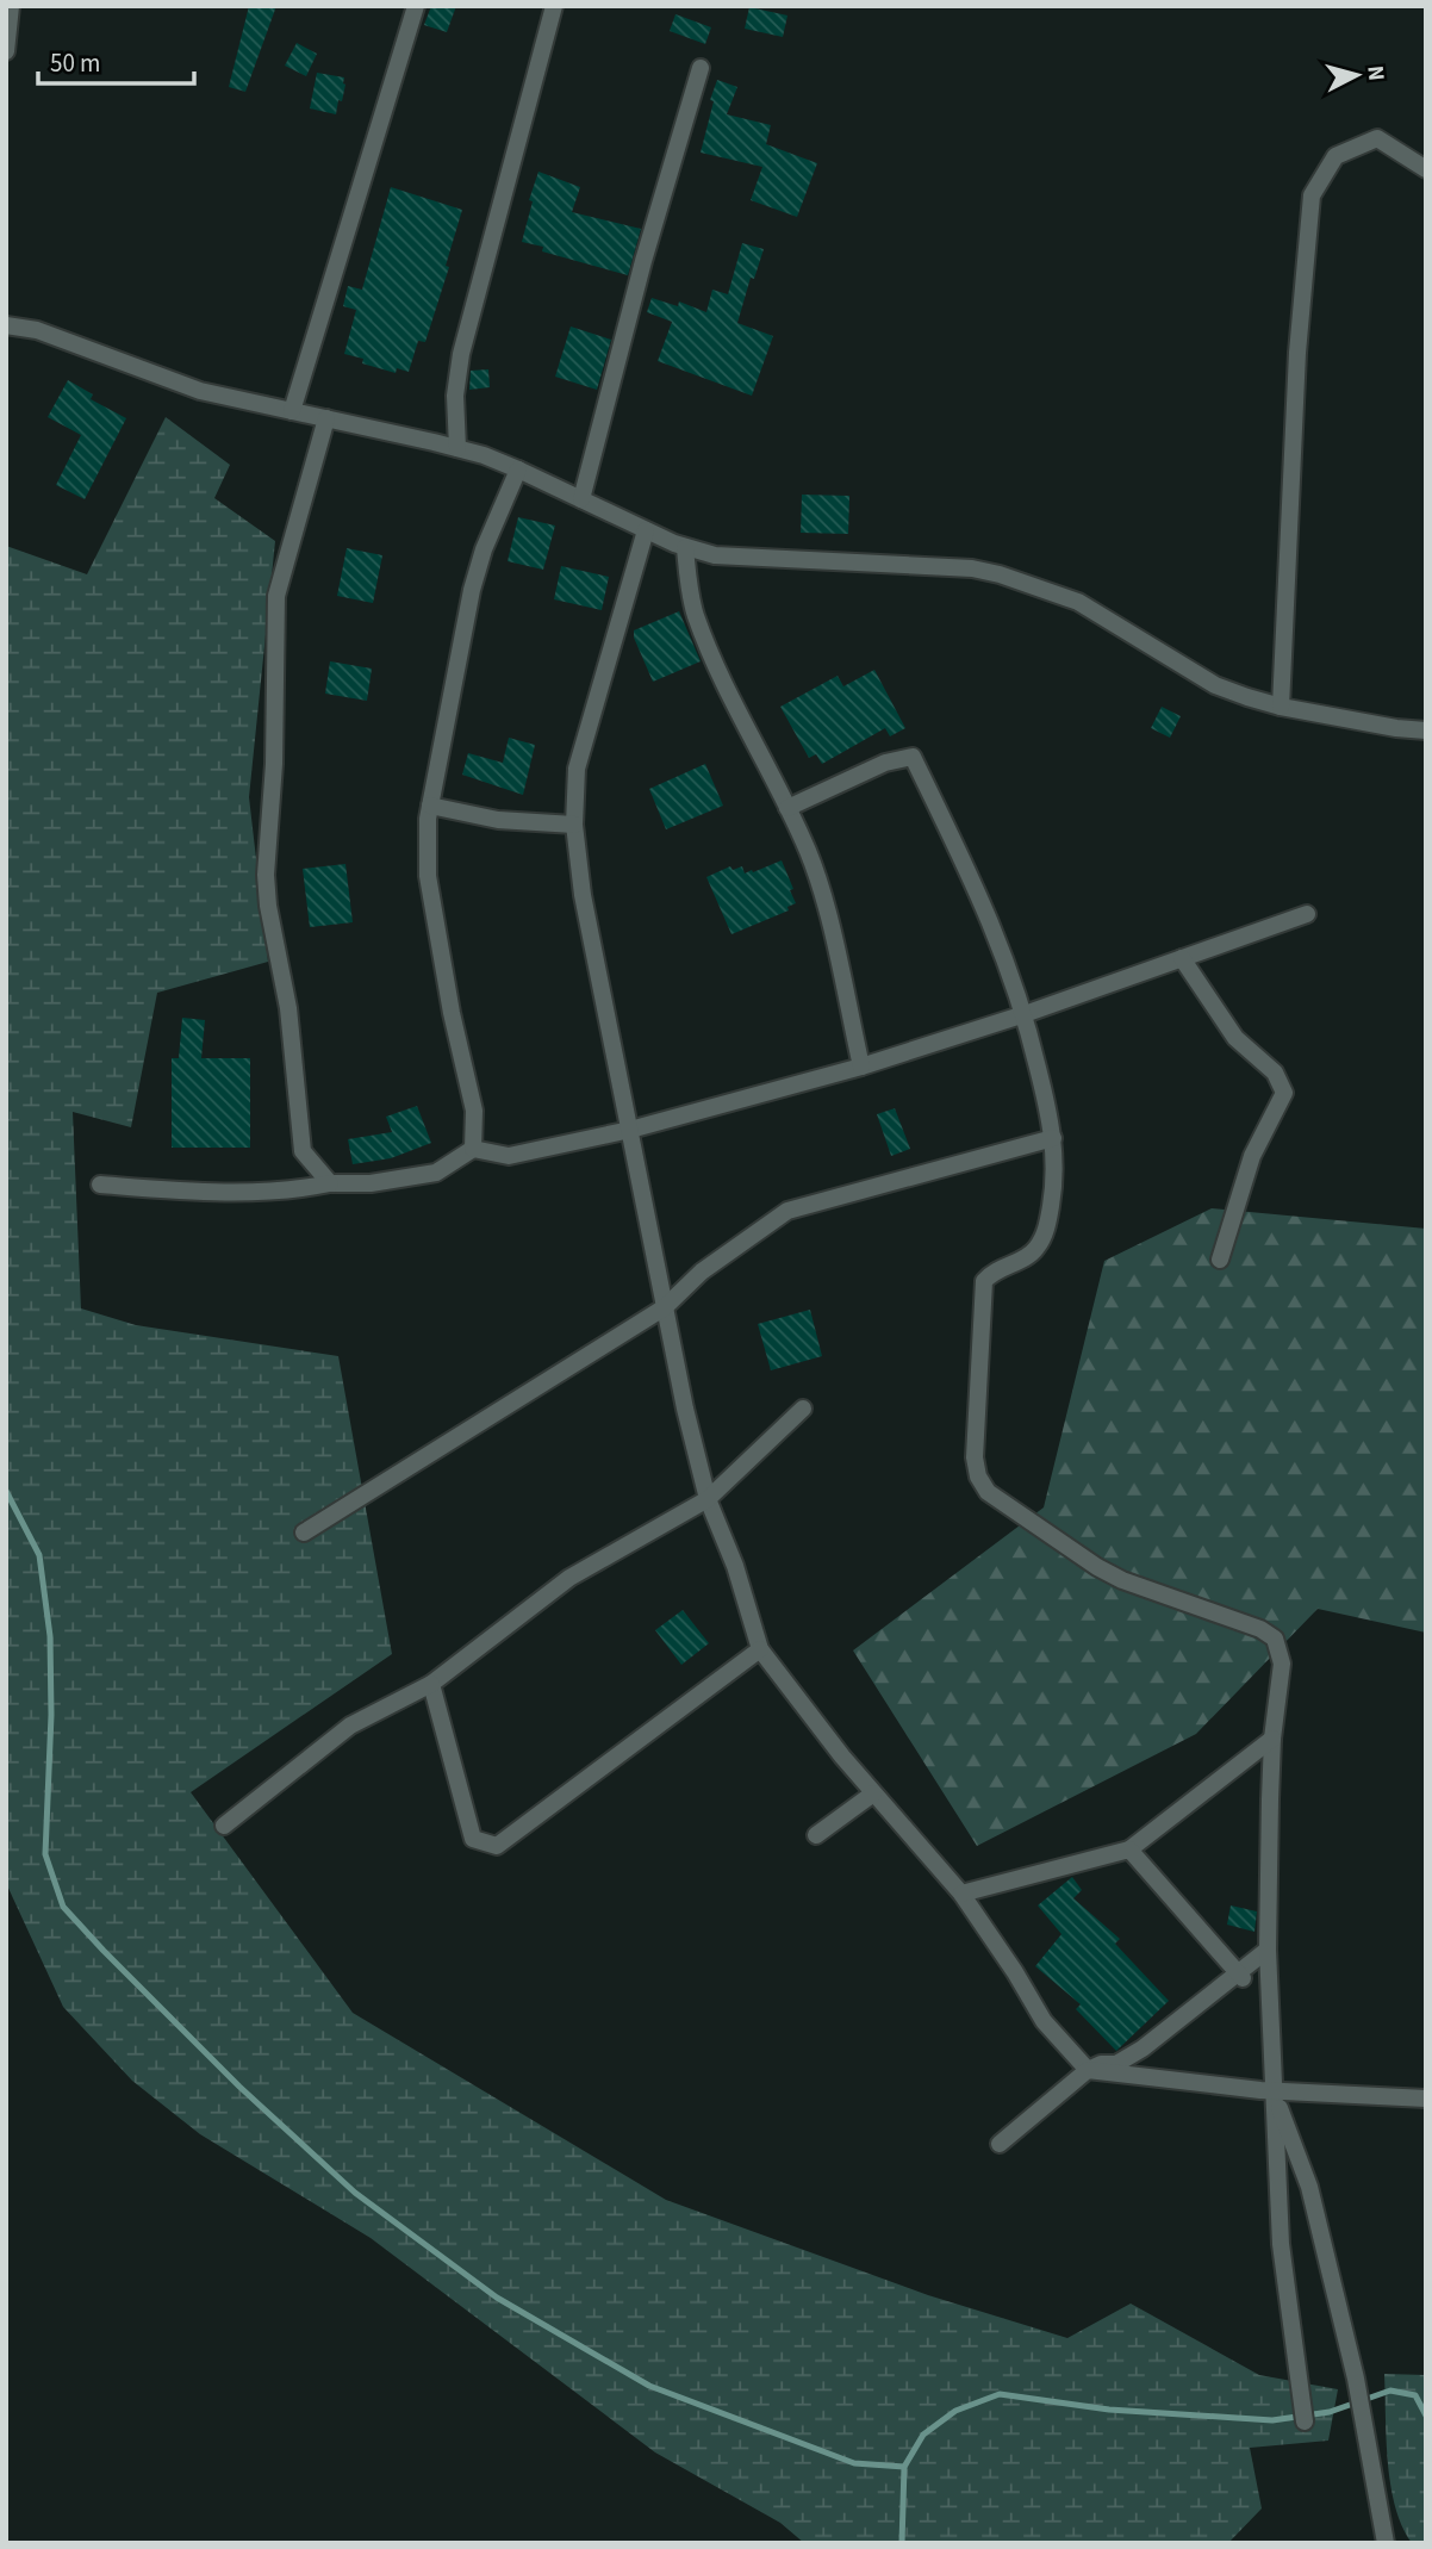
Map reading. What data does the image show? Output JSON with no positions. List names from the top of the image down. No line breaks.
{"scale_bar":"50 m","north":"right"}
